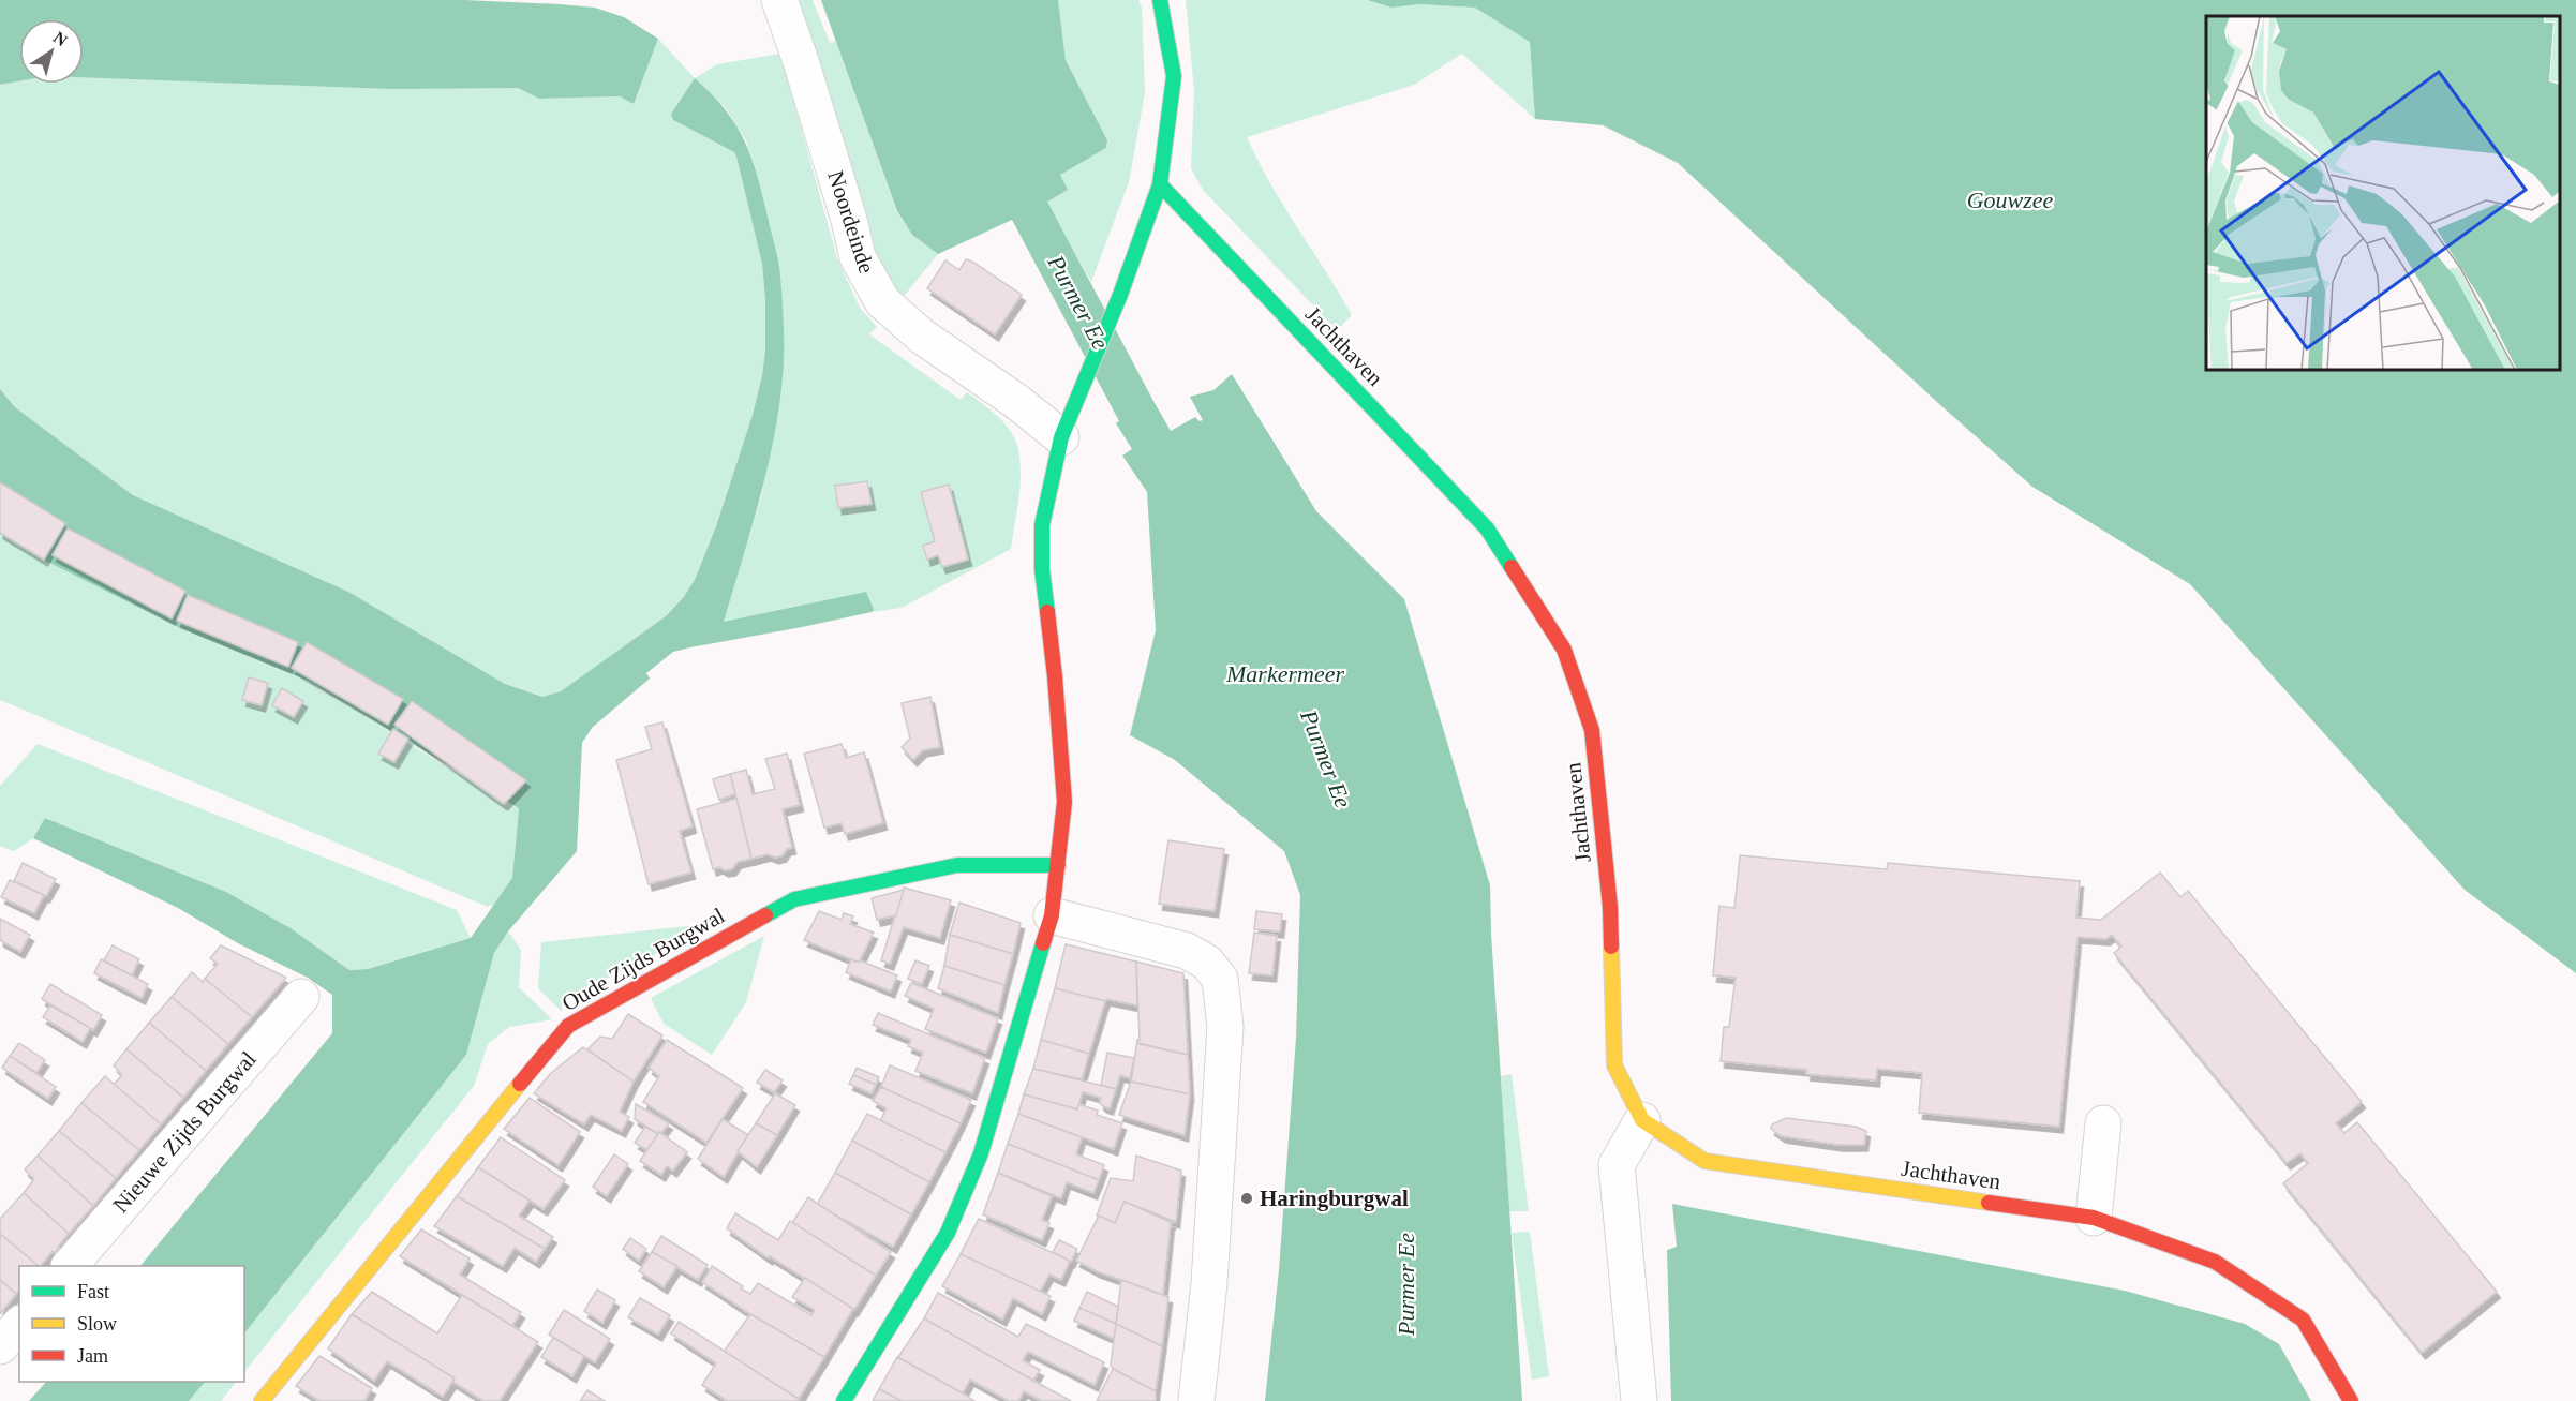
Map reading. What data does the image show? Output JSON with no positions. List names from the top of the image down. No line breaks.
{"streets":{"street":["Noordeinde","Jachthaven","Oude Zijds Burgwal","Nieuwe Zijds Burgwal"]},"water":["Gouwzee","Purmer Ee","Markermeer"],"places":["Haringburgwal"],"legend":["Fast","Slow","Jam"],"north":"top right"}
